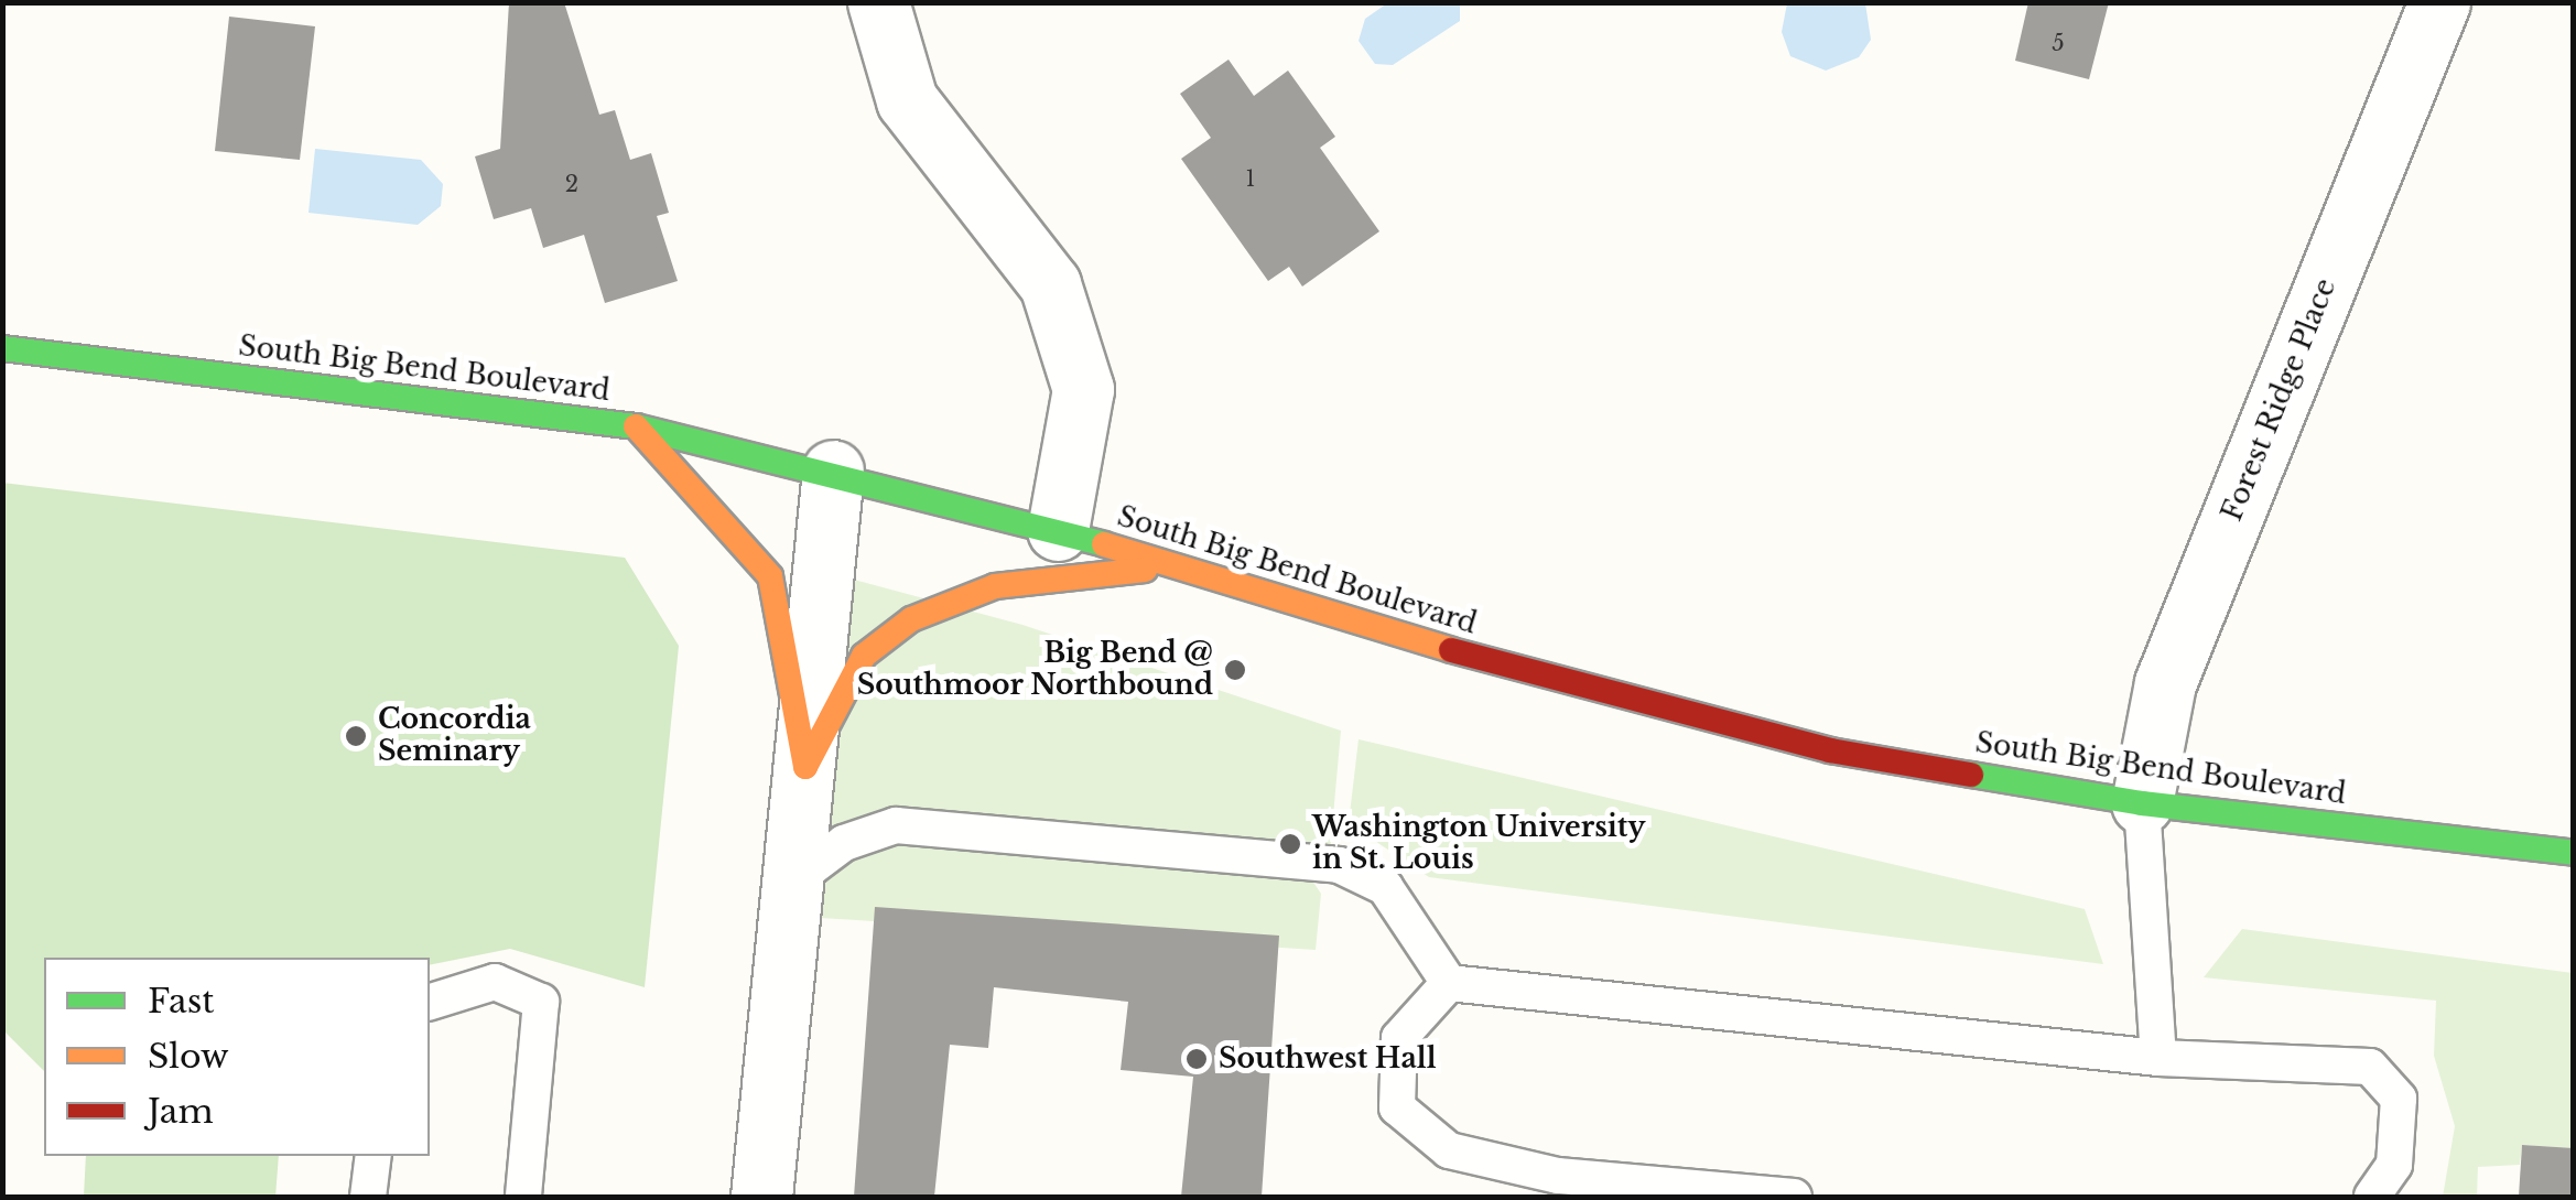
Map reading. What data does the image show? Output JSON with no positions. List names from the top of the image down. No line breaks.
{"streets":{"main road":["South Big Bend Boulevard"],"street":["Forest Ridge Place"]},"crossings":[["South Big Bend Boulevard","Forest Ridge Place"]],"places":["Big Bend @ Southmoor Northbound","Concordia Seminary","Washington University in St. Louis","Southwest Hall"],"house_numbers":["5","1","2"],"legend":["Fast","Slow","Jam"]}
